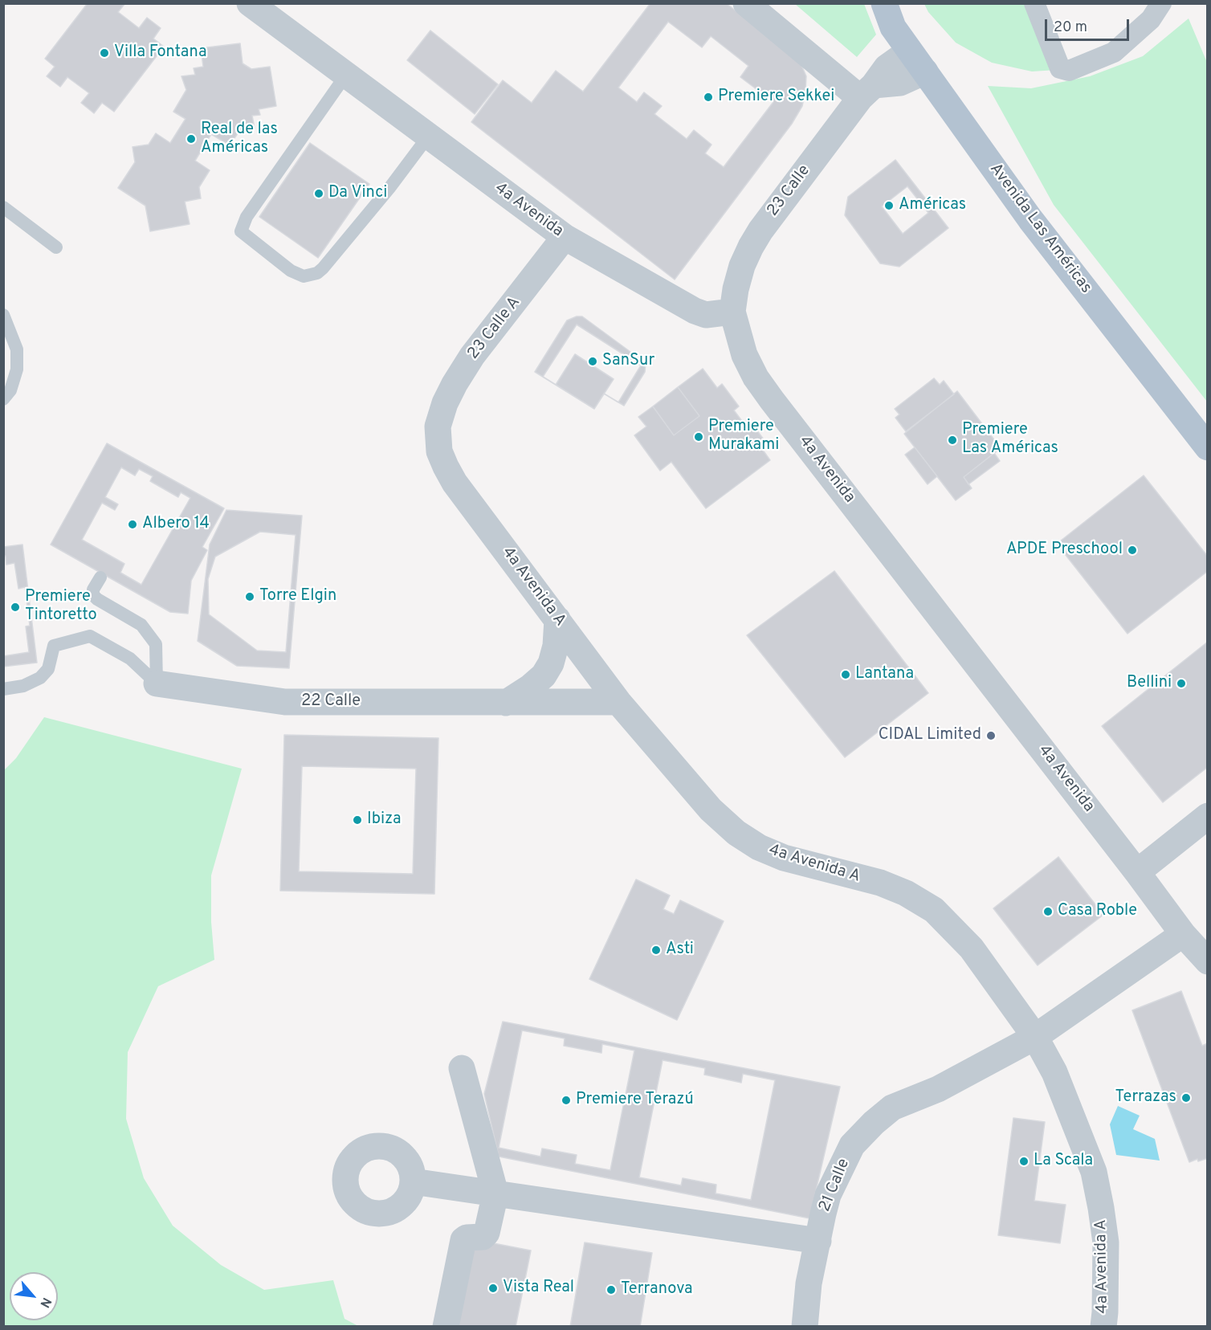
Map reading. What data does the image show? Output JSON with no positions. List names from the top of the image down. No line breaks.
{"streets":{"main road":["Avenida Las Américas"],"street":["23 Calle","4a Avenida","23 Calle A","4a Avenida A","22 Calle","21 Calle"]},"crossings":[["23 Calle","4a Avenida"],["23 Calle","Avenida Las Américas"],["4a Avenida","23 Calle A"],["4a Avenida","21 Calle"],["23 Calle A","4a Avenida A"],["4a Avenida A","22 Calle"],["4a Avenida A","21 Calle"]],"places":["Villa Fontana","Premiere Sekkei","Real de las Américas","Da Vinci","Américas","SanSur","Premiere Murakami","Premiere Las Américas","Albero 14","APDE Preschool","Torre Elgin","Premiere Tintoretto","Lantana","Bellini","CIDAL Limited","Ibiza","Casa Roble","Asti","Terrazas","Premiere Terazú","La Scala","Vista Real","Terranova"],"scale_bar":"20 m","north":"bottom right"}
